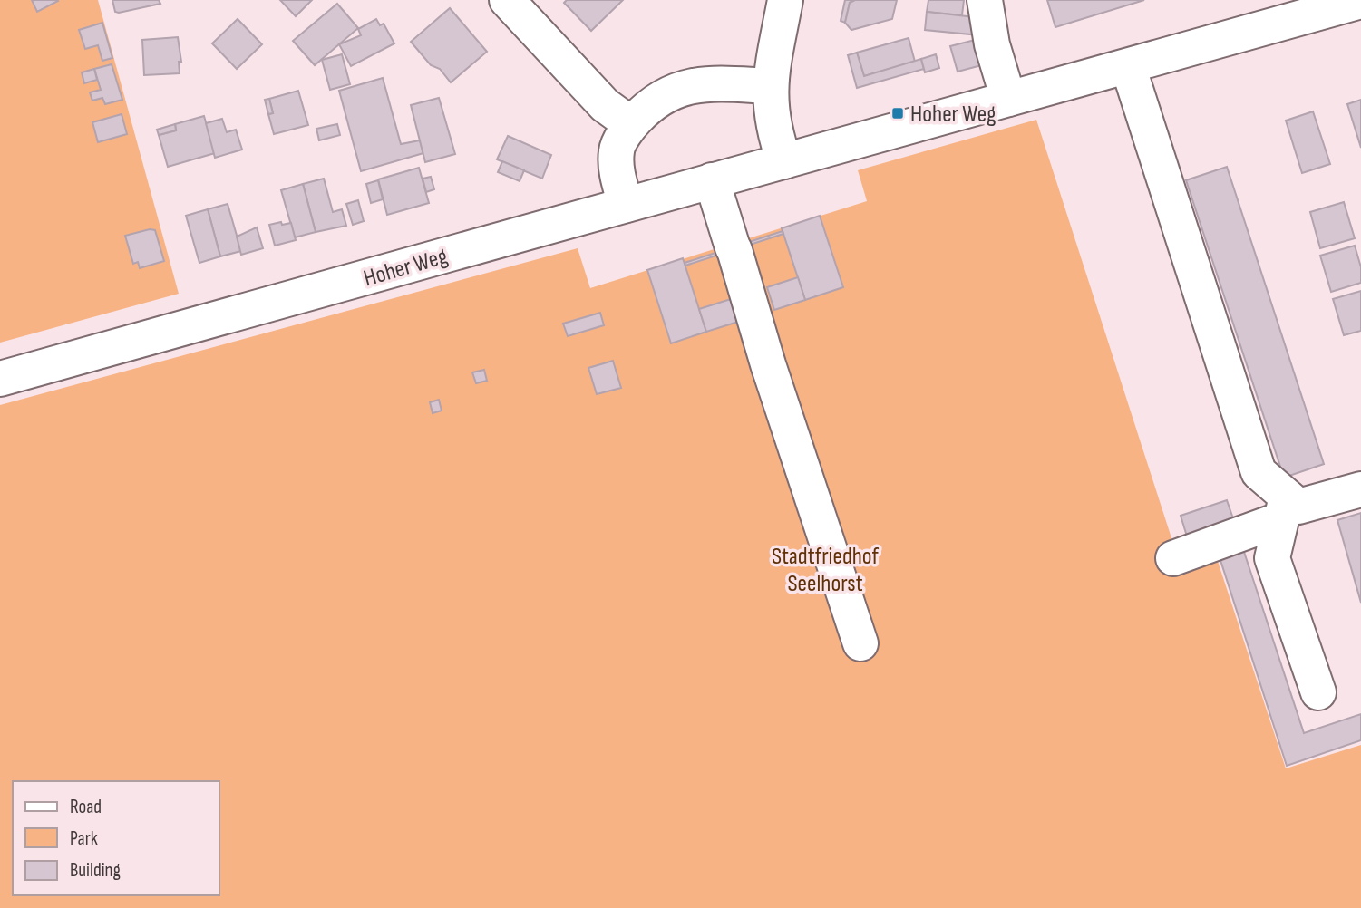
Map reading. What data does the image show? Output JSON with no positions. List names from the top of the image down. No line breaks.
{"streets":{"street":["Hoher Weg"]},"parks":["Stadtfriedhof Seelhorst"],"places":{"transit":["Hoher Weg"]},"legend":["Road","Park","Building"]}
